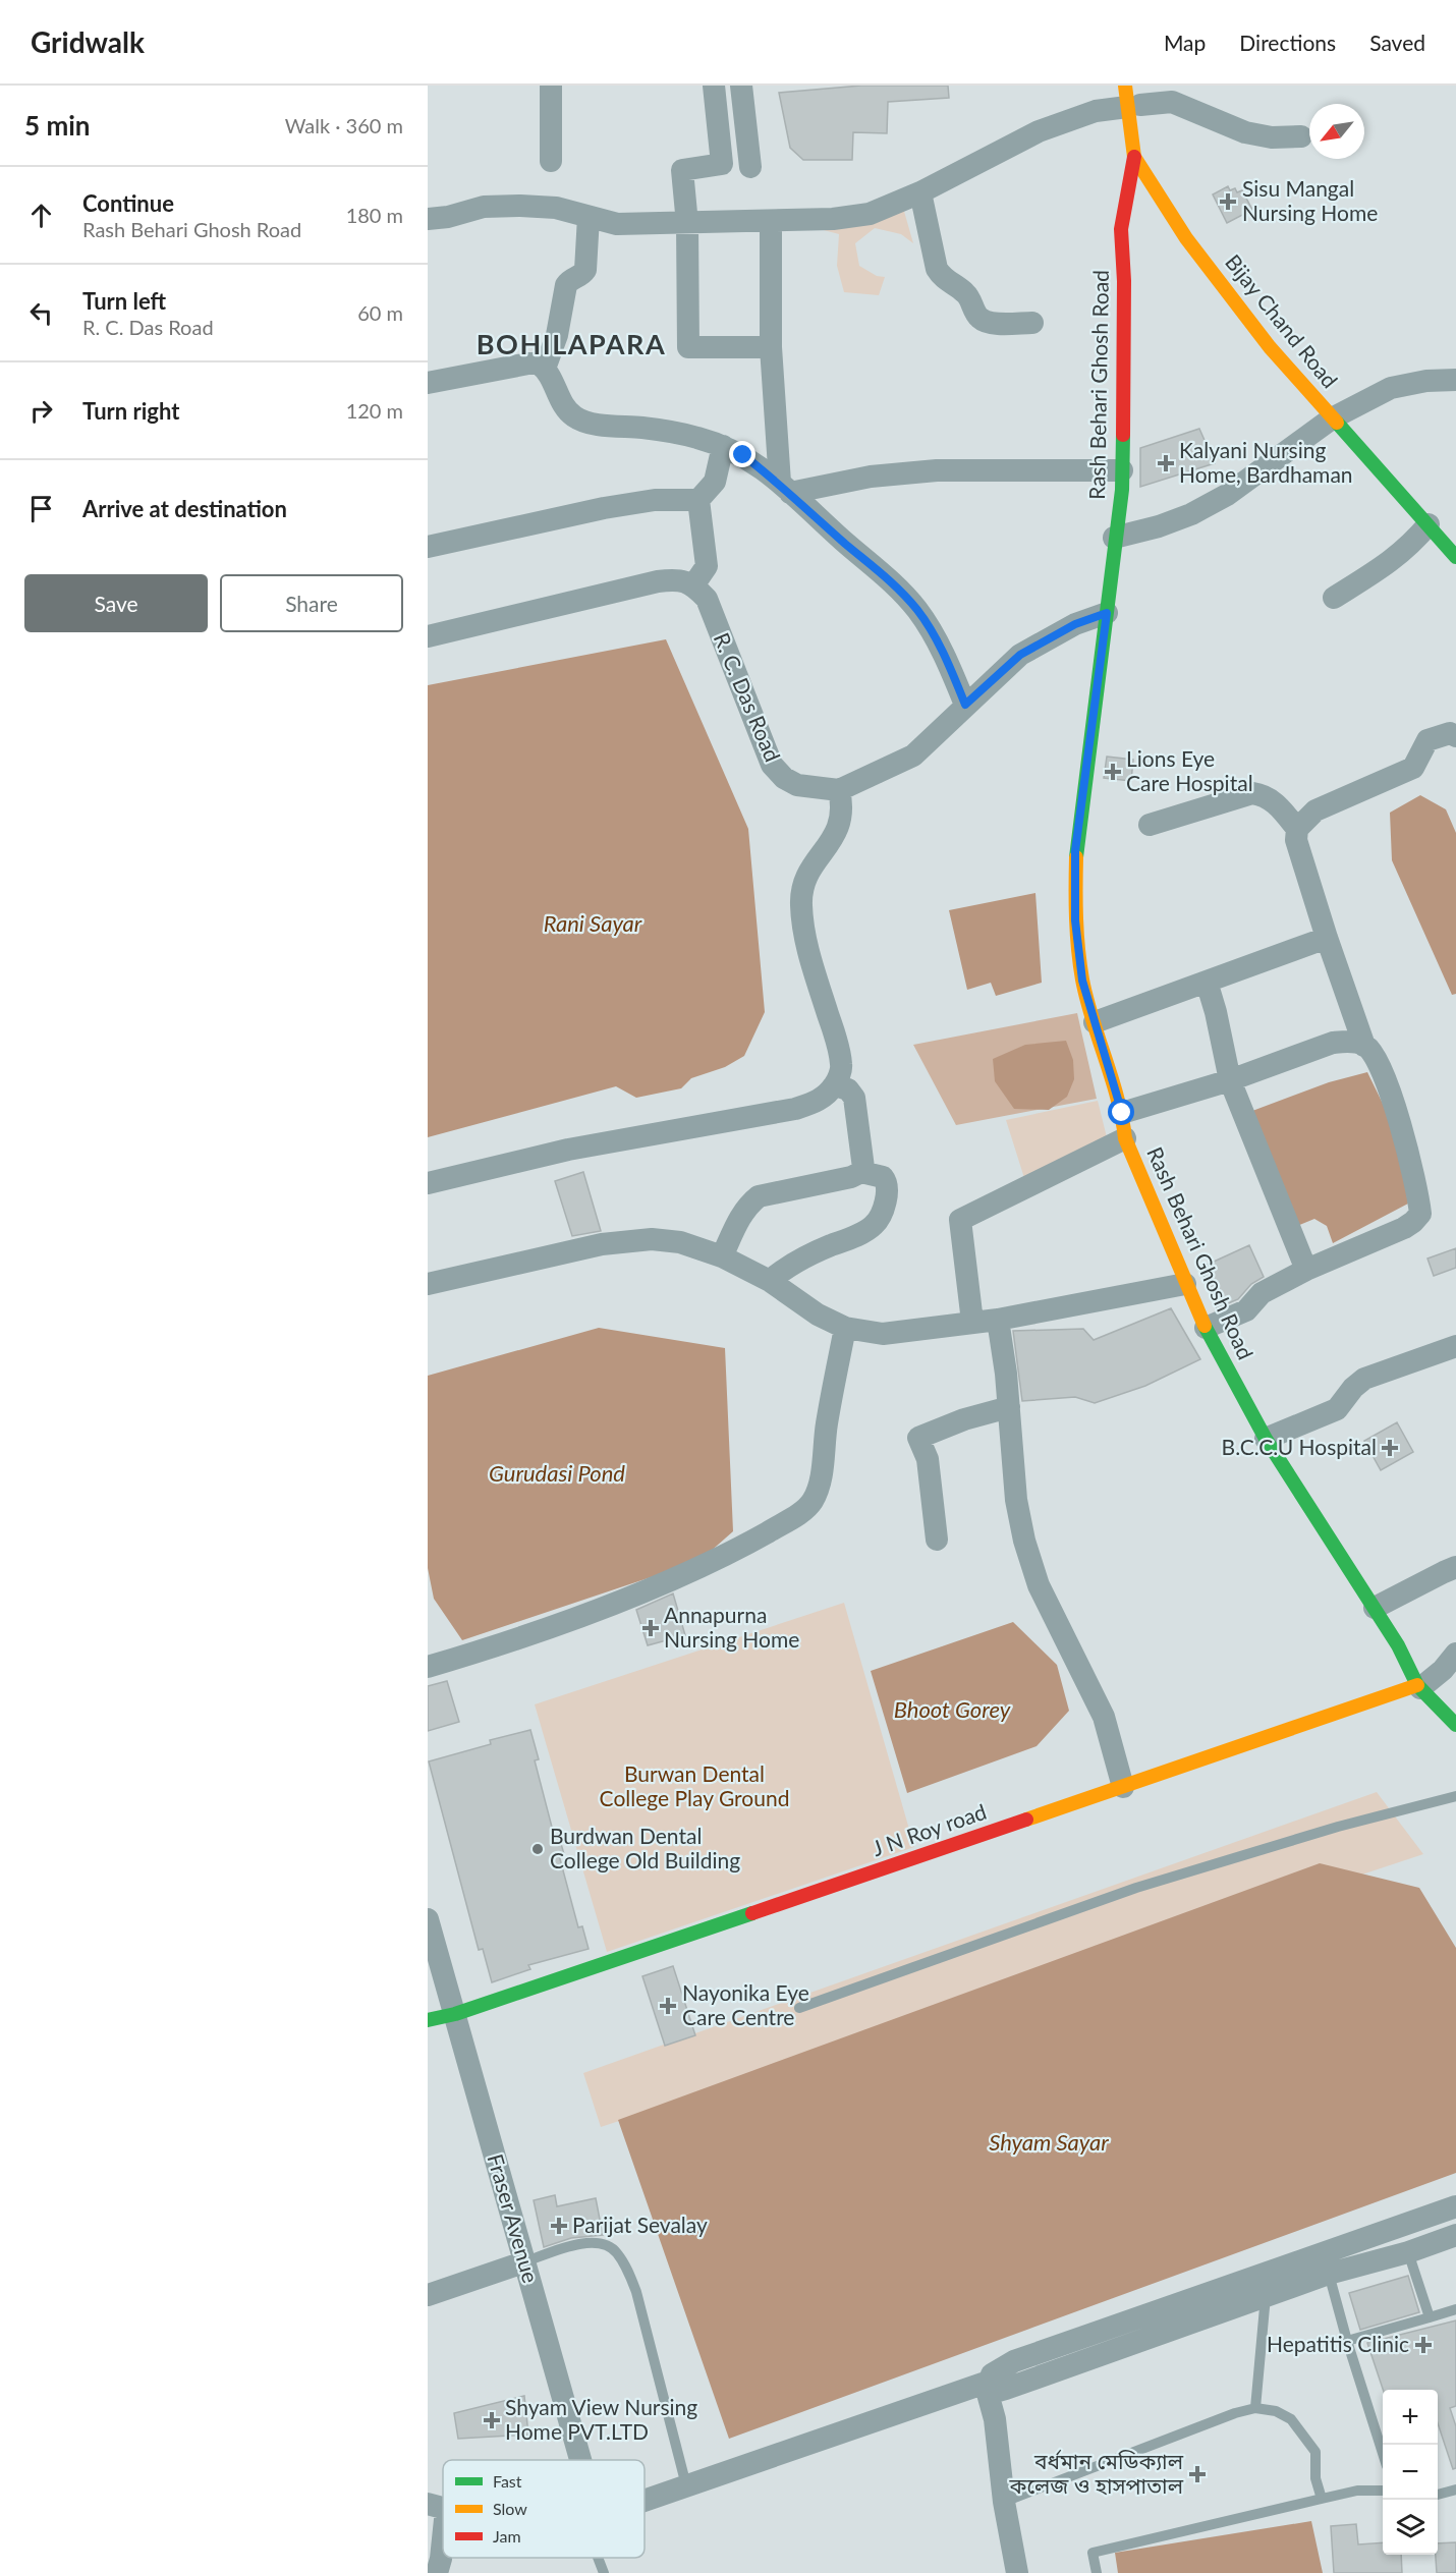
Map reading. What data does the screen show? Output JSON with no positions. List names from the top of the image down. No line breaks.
{"streets":{"street":["Bijay Chand Road","Rash Behari Ghosh Road","R. C. Das Road","J N Roy road","Fraser Avenue"]},"crossings":[["Bijay Chand Road","Rash Behari Ghosh Road"],["Rash Behari Ghosh Road","J N Roy road"],["J N Roy road","Fraser Avenue"]],"districts":["BOHILAPARA"],"water":["Rani Sayar","Gurudasi Pond","Bhoot Gorey","Shyam Sayar"],"parks":["Burwan Dental College Play Ground"],"places":{"health":["Sisu Mangal Nursing Home","Kalyani Nursing Home, Bardhaman","Lions Eye Care Hospital","B.C.C.U Hospital","Annapurna Nursing Home","Nayonika Eye Care Centre","Parijat Sevalay","Hepatitis Clinic","Shyam View Nursing Home PVT.LTD","বর্ধমান মেডিক্যাল কলেজ ও হাসপাতাল"],"other":["Burdwan Dental College Old Building"]},"legend":["Fast","Slow","Jam"],"north":"bottom left","page":{"header":"Gridwalk","nav":["Map","Directions","Saved"],"heading":["5 min","Walk · 360 m"],"list":[["Continue","Rash Behari Ghosh Road","180 m"],["Turn left","R. C. Das Road","60 m"],["Turn right","120 m"],"Arrive at destination"],"buttons":["Save","Share"],"map_buttons":["+","−"]}}
